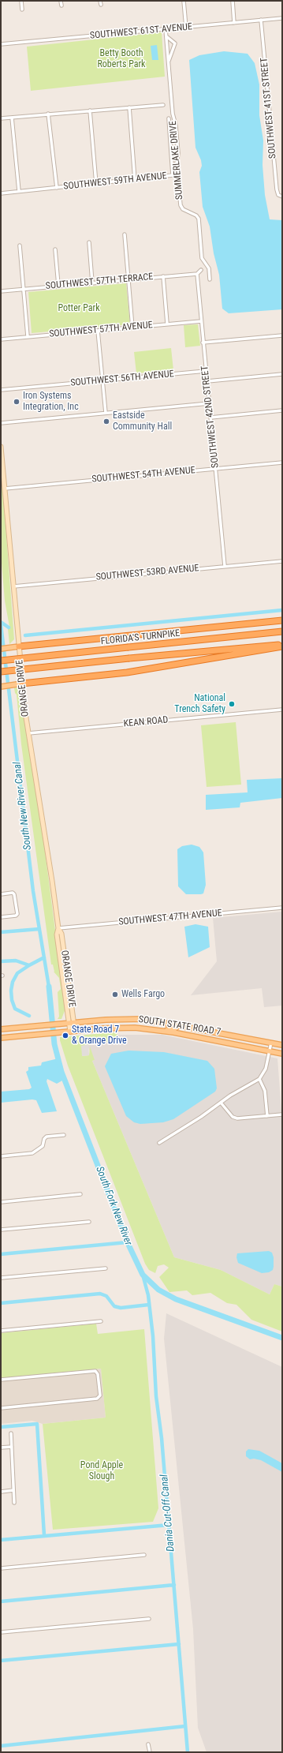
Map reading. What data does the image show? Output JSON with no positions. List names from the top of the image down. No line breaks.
{"streets":{"highway":["FLORIDA'S TURNPIKE"],"main road":["SOUTH STATE ROAD 7"],"street":["SOUTHWEST 61ST AVENUE","SOUTHWEST 41ST STREET","SUMMERLAKE DRIVE","SOUTHWEST 59TH AVENUE","SOUTHWEST 57TH TERRACE","SOUTHWEST 57TH AVENUE","SOUTHWEST 56TH AVENUE","SOUTHWEST 42ND STREET","SOUTHWEST 54TH AVENUE","SOUTHWEST 53RD AVENUE","ORANGE DRIVE","KEAN ROAD","SOUTHWEST 47TH AVENUE"]},"crossings":[["SOUTHWEST 61ST AVENUE","SOUTHWEST 41ST STREET"],["SOUTHWEST 61ST AVENUE","SUMMERLAKE DRIVE"],["SOUTHWEST 57TH TERRACE","SOUTHWEST 42ND STREET"],["SOUTHWEST 57TH AVENUE","SOUTHWEST 42ND STREET"],["SOUTHWEST 56TH AVENUE","SOUTHWEST 42ND STREET"],["SOUTHWEST 42ND STREET","SOUTHWEST 54TH AVENUE"],["SOUTHWEST 42ND STREET","SOUTHWEST 53RD AVENUE"],["SOUTHWEST 54TH AVENUE","ORANGE DRIVE"],["SOUTHWEST 53RD AVENUE","ORANGE DRIVE"],["ORANGE DRIVE","KEAN ROAD"],["ORANGE DRIVE","SOUTHWEST 47TH AVENUE"],["ORANGE DRIVE","SOUTH STATE ROAD 7"]],"water":["South New River Canal","South Fork New River","Dania Cut-Off Canal"],"parks":["Betty Booth Roberts Park","Potter Park","Pond Apple Slough"],"places":["Iron Systems Integration, Inc","Eastside Community Hall","National Trench Safety","Wells Fargo","State Road 7 & Orange Drive"]}
